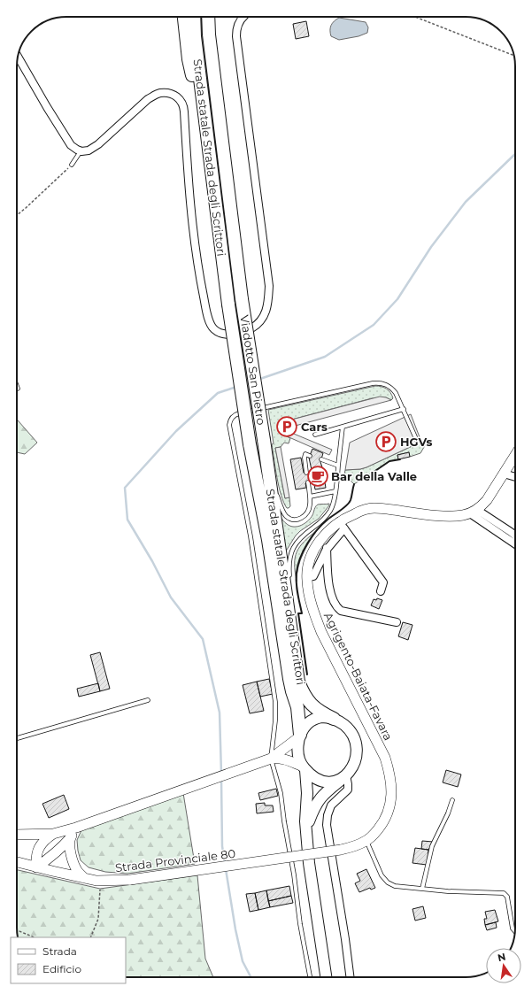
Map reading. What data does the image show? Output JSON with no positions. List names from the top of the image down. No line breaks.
{"streets":{"highway":["Strada statale Strada degli Scrittori","Viadotto San Pietro"],"street":["Agrigento-Baiata-Favara","Strada Provinciale 80"]},"crossings":[["Strada statale Strada degli Scrittori","Viadotto San Pietro"],["Agrigento-Baiata-Favara","Strada Provinciale 80"]],"places":{"parking":["Cars","HGVs"],"cafe":["Bar della Valle"]},"legend":["Strada","Edificio"],"north":"top"}
